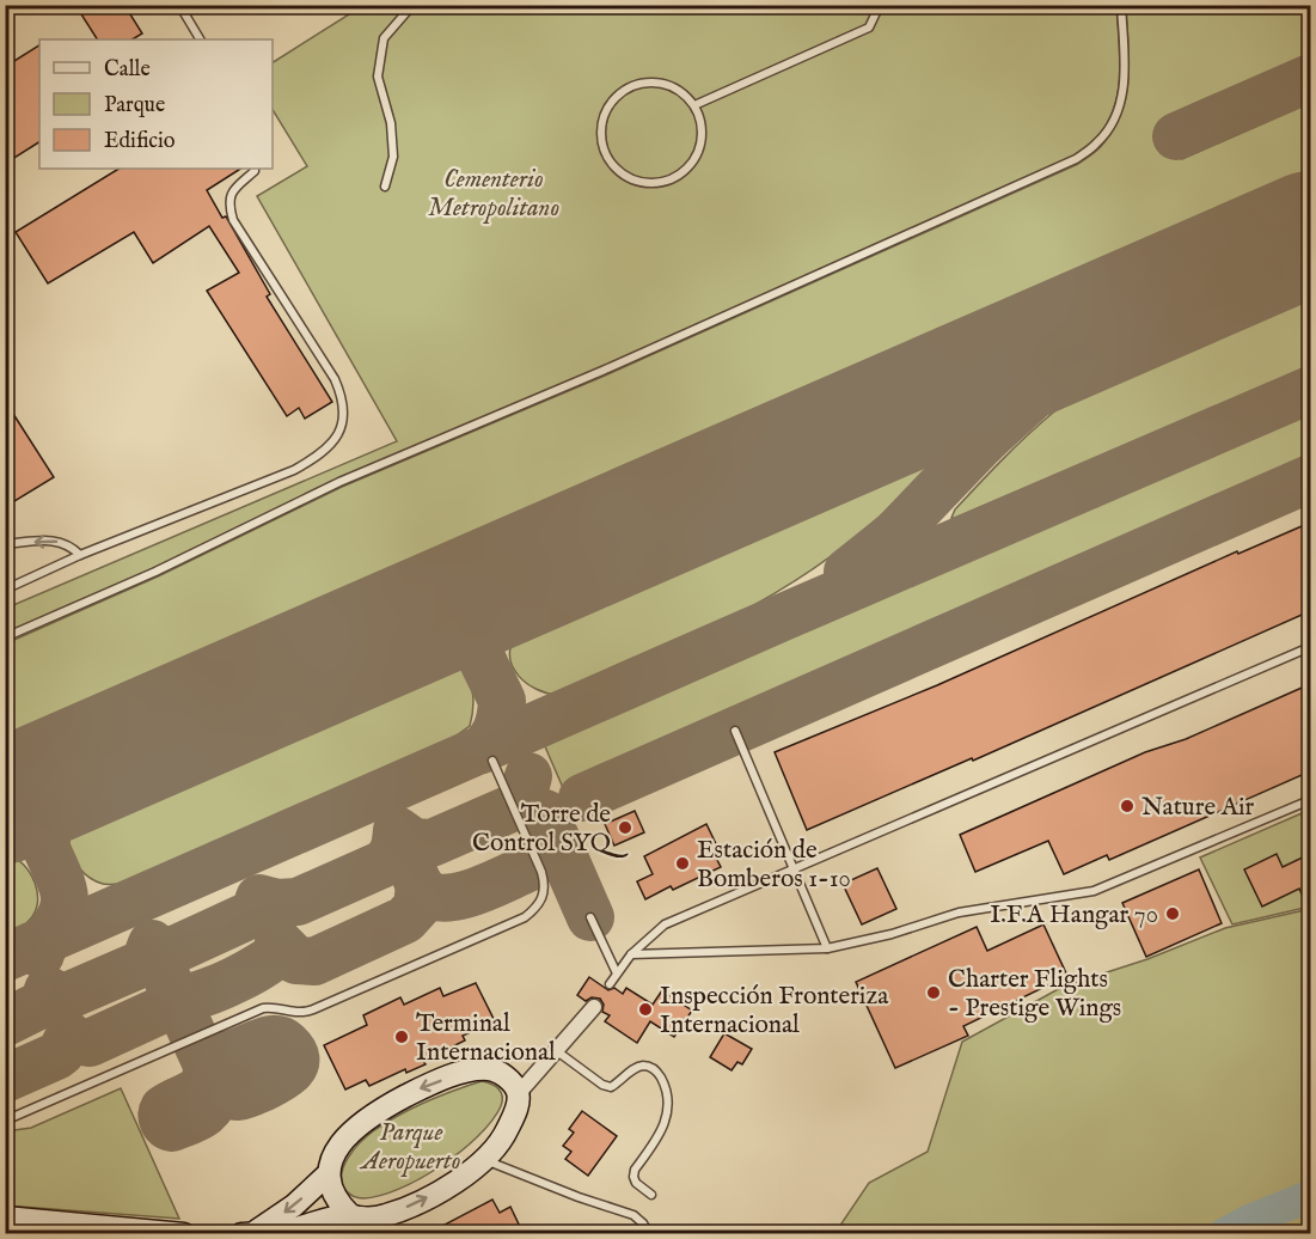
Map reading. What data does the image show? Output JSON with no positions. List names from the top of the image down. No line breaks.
{"parks":["Cementerio Metropolitano","Parque Aeropuerto"],"places":["Nature Air","Torre de Control SYQ","Estación de Bomberos 1-10","I.F.A Hangar 70","Charter Flights - Prestige Wings","Inspección Fronteriza Internacional","Terminal Internacional"],"legend":["Calle","Parque","Edificio"]}
